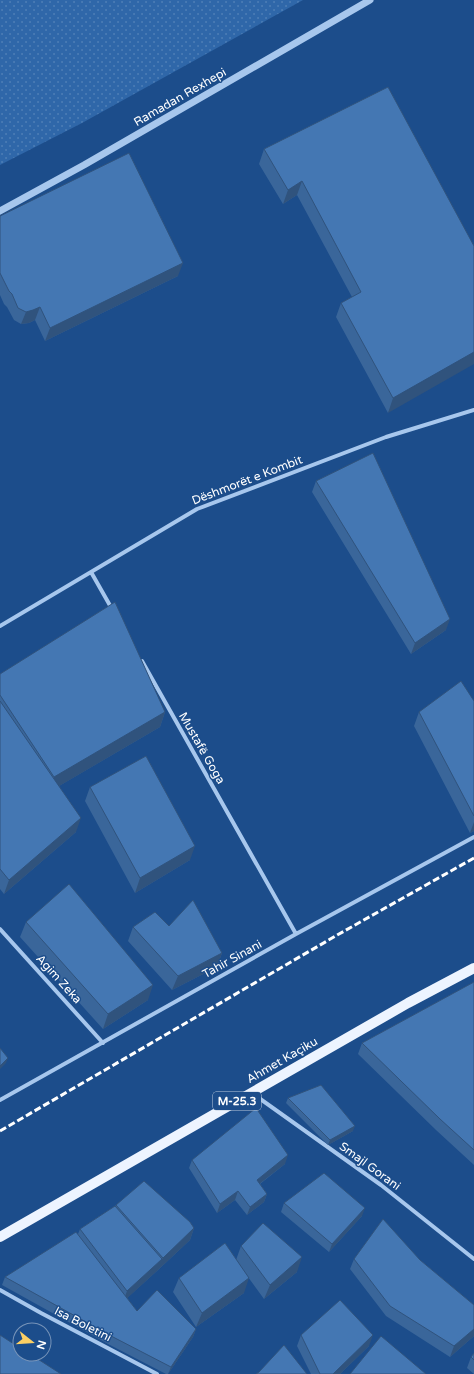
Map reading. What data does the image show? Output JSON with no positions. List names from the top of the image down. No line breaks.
{"streets":{"main road":["Ahmet Kaçiku","M-25.3"],"street":["Ramadan Rexhepi","Dëshmorët e Kombit","Mustafë Goga","Tahir Sinani","Agim Zeka","Smajl Gorani","Isa Boletini"]},"crossings":[["Mustafë Goga","Tahir Sinani"],["Tahir Sinani","Agim Zeka"],["Ahmet Kaçiku","Smajl Gorani"]],"north":"right"}
